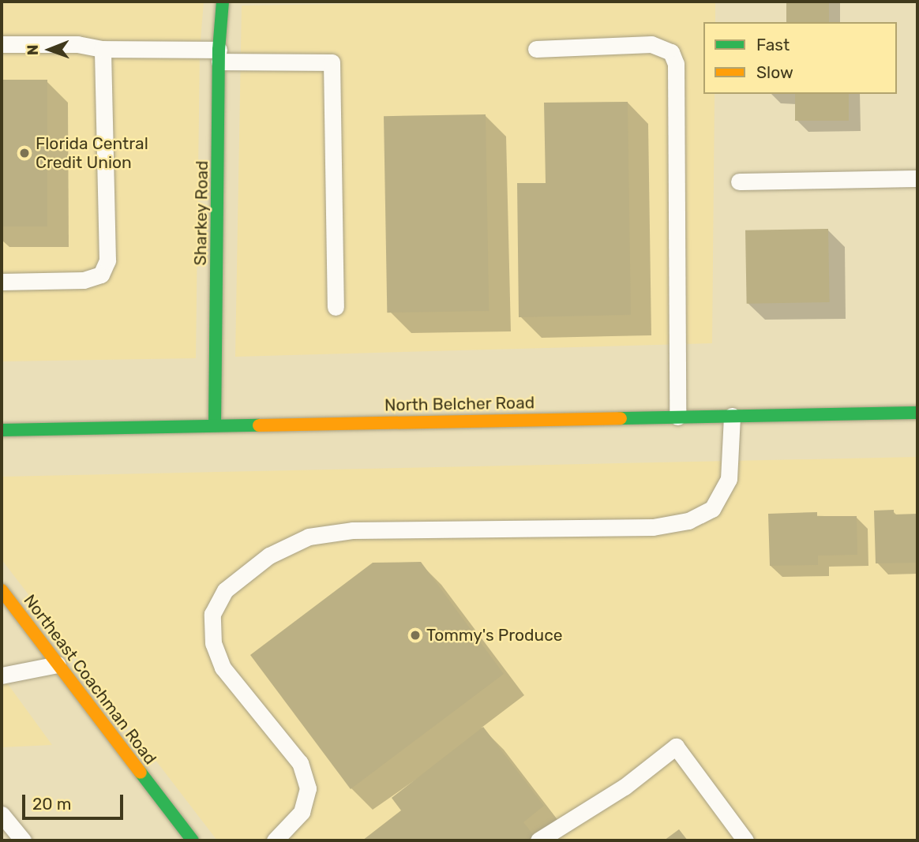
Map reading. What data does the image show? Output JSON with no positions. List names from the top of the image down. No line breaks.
{"streets":{"main road":["Sharkey Road","North Belcher Road","Northeast Coachman Road"]},"crossings":[["Sharkey Road","North Belcher Road"]],"places":["Florida Central Credit Union","Tommy's Produce"],"legend":["Fast","Slow"],"scale_bar":"20 m","north":"left"}
